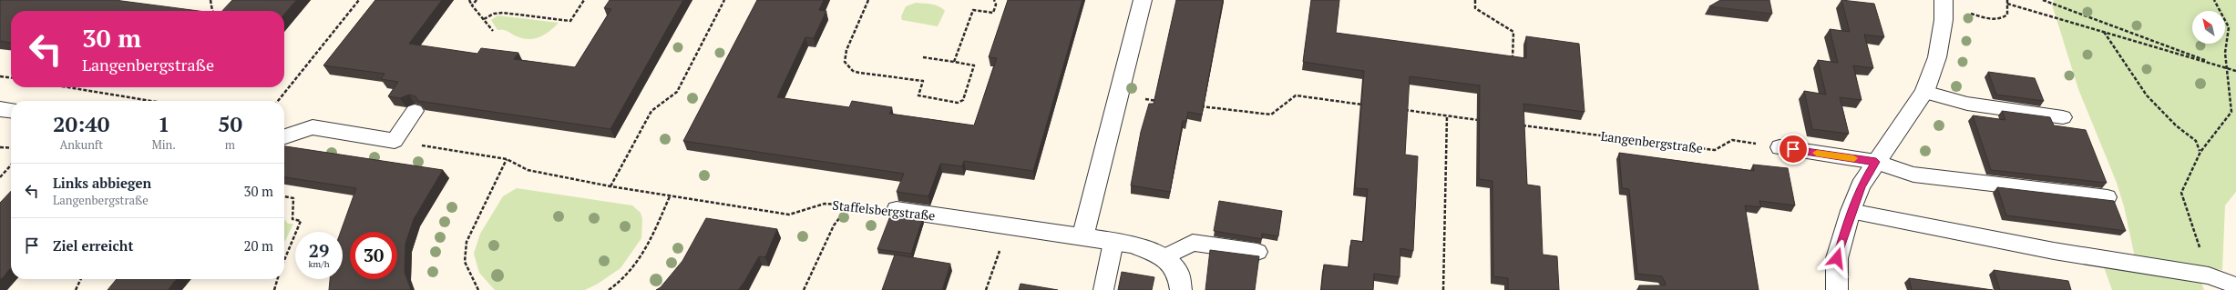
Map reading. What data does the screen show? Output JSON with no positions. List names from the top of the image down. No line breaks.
{"streets":{"street":["Staffelsbergstraße"],"path":["Langenbergstraße"]},"north":"top left","page":{"turn":["30 m","Langenbergstraße"],"eta":["20:40","Ankunft","1","Min.","50","m"],"list":[{"name":"Links abbiegen","note":"Langenbergstraße","value":"30 m"},{"name":"Ziel erreicht","value":"20 m"}],"speed":"29 km/h","limit":"30"}}
